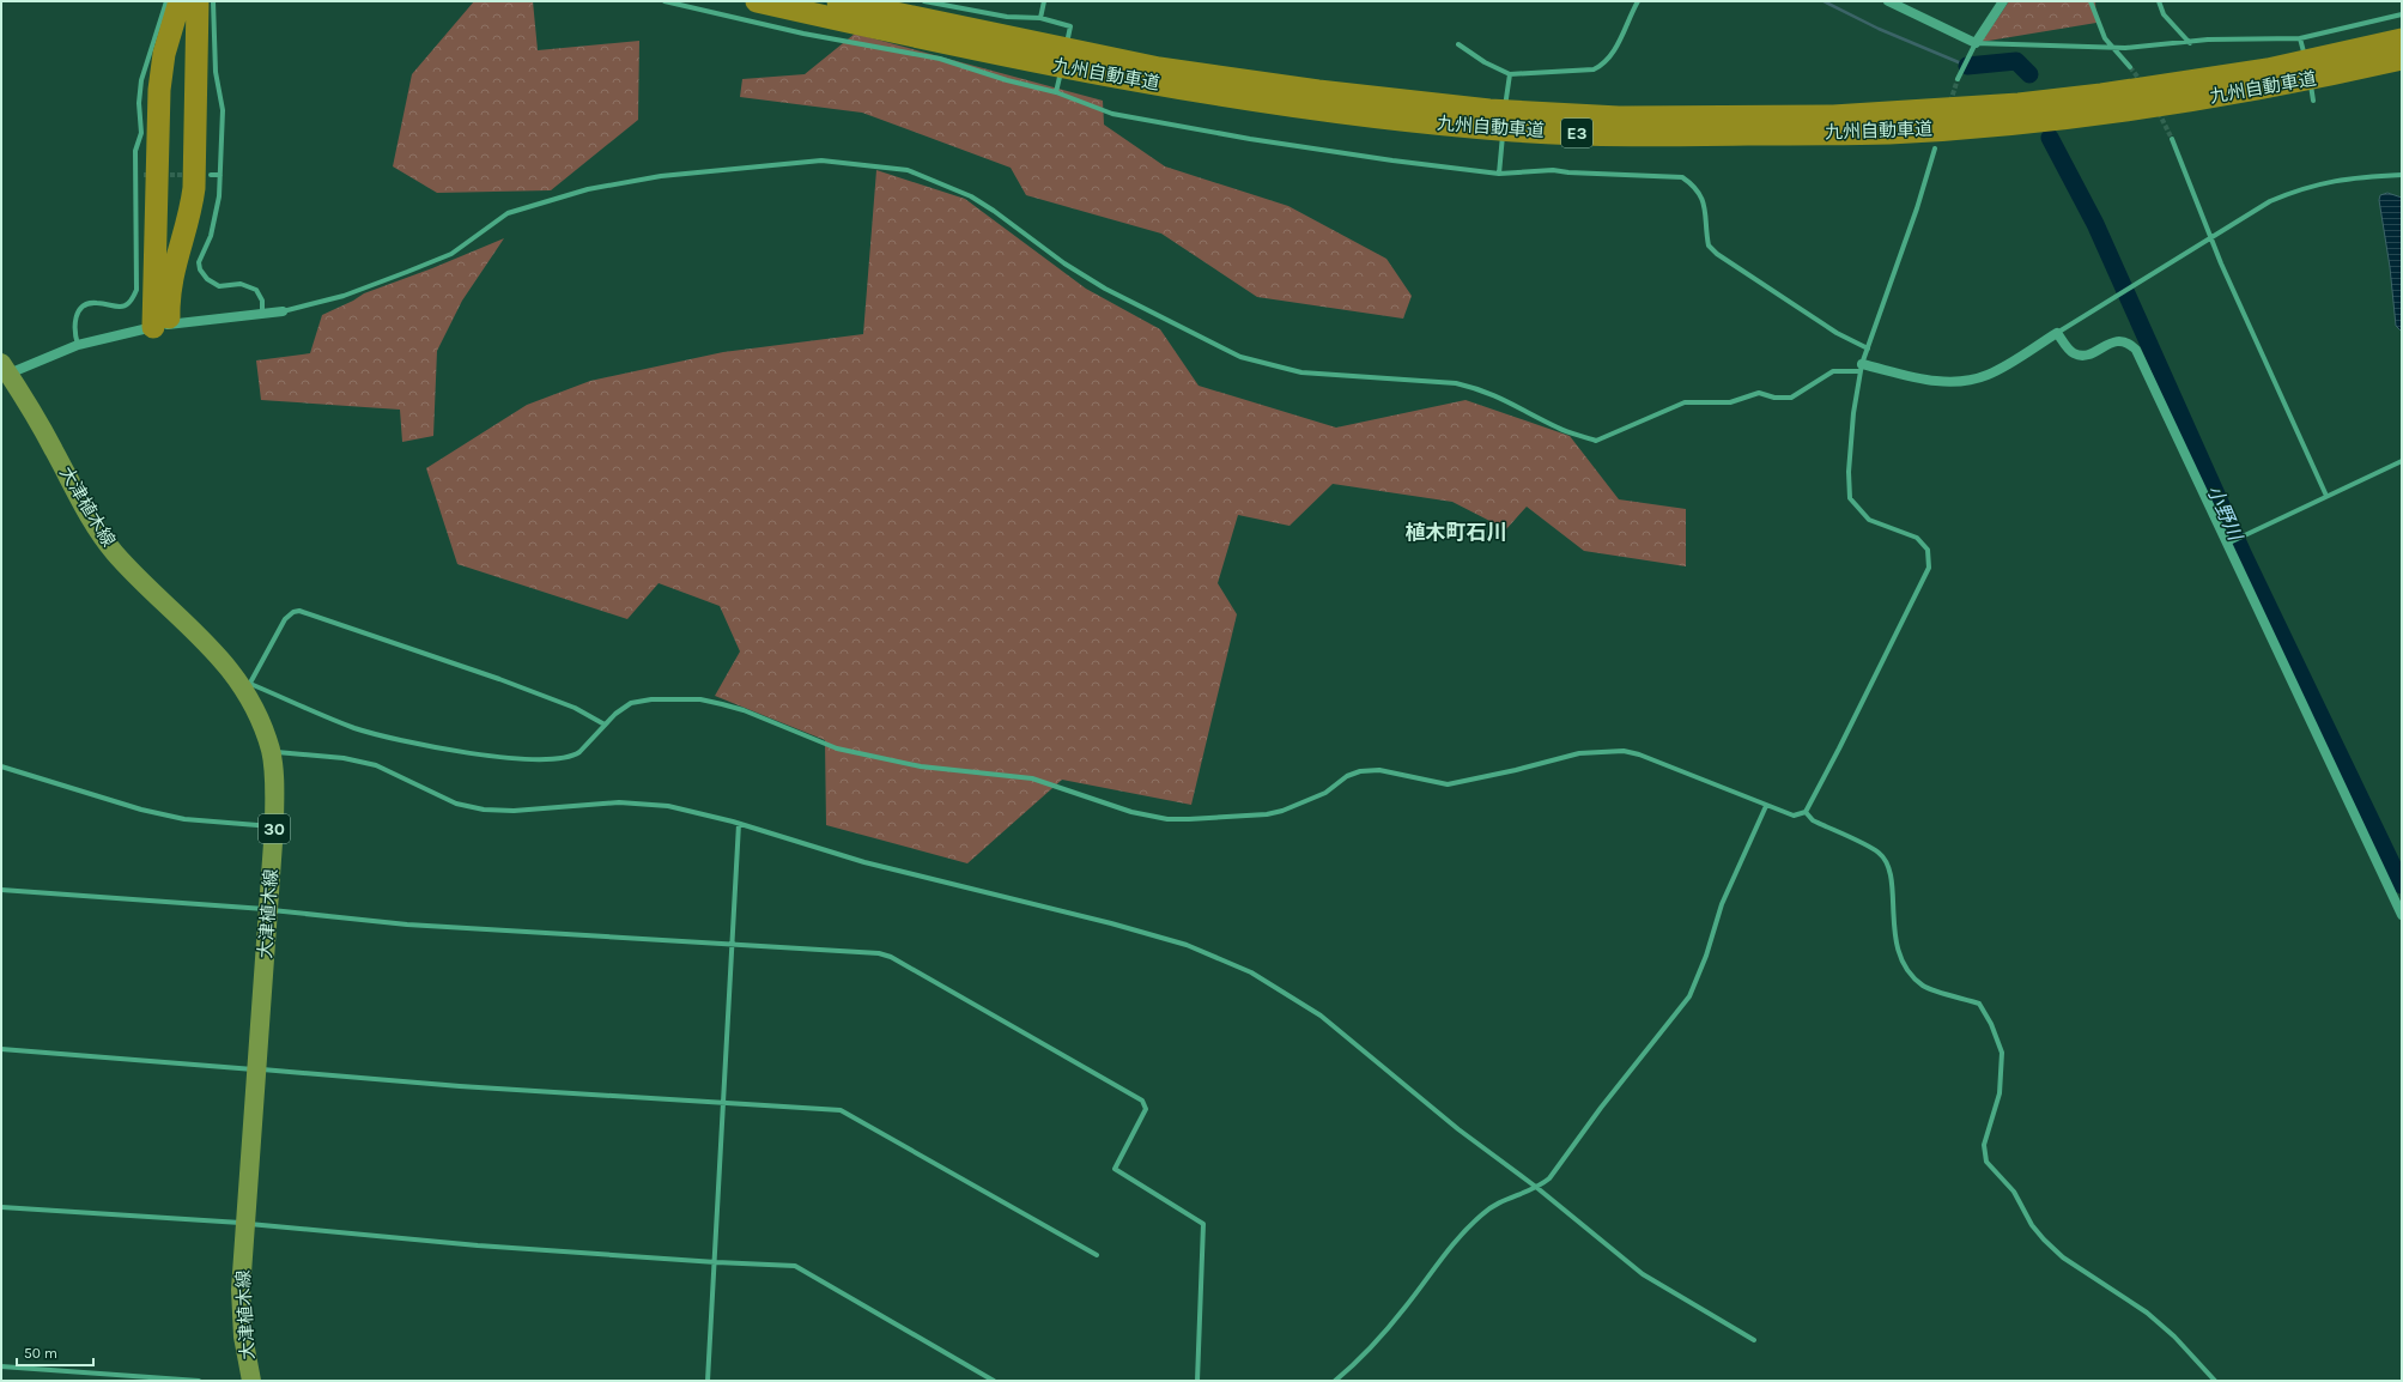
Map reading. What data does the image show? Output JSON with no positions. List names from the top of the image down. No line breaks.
{"streets":{"highway":["九州自動車道","E3"],"main road":["大津植木線","30"]},"districts":["植木町石川"],"water":["小野川"],"scale_bar":"50 m"}
